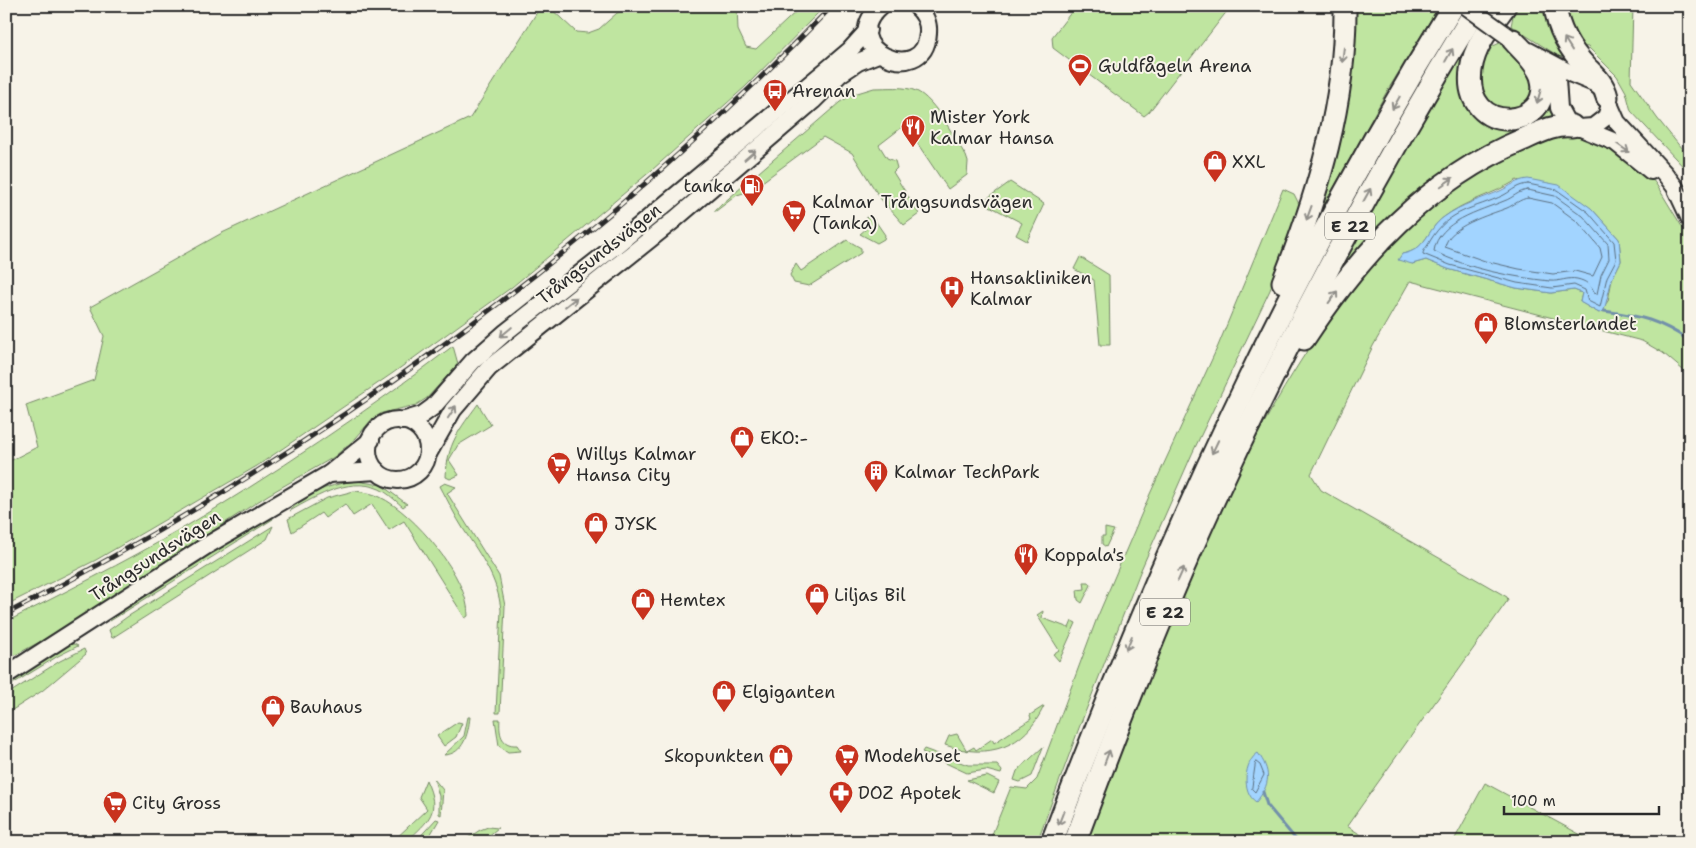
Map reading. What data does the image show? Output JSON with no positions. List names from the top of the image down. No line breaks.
{"streets":{"highway":["E 22"],"main road":["Trångsundsvägen"]},"places":{"sports":["Guldfågeln Arena"],"bus stop":["Arenan"],"restaurant":["Mister York Kalmar Hansa","Koppala's"],"shop":["XXL","Blomsterlandet","EKO:-","JYSK","Liljas Bil","Hemtex","Elgiganten","Bauhaus","Skopunkten"],"fuel station":["tanka"],"supermarket":["Kalmar Trångsundsvägen (Tanka)","Willys Kalmar Hansa City","Modehuset","City Gross"],"hospital":["Hansakliniken Kalmar"],"building":["Kalmar TechPark"],"pharmacy":["DOZ Apotek"]},"scale_bar":"100 m"}
